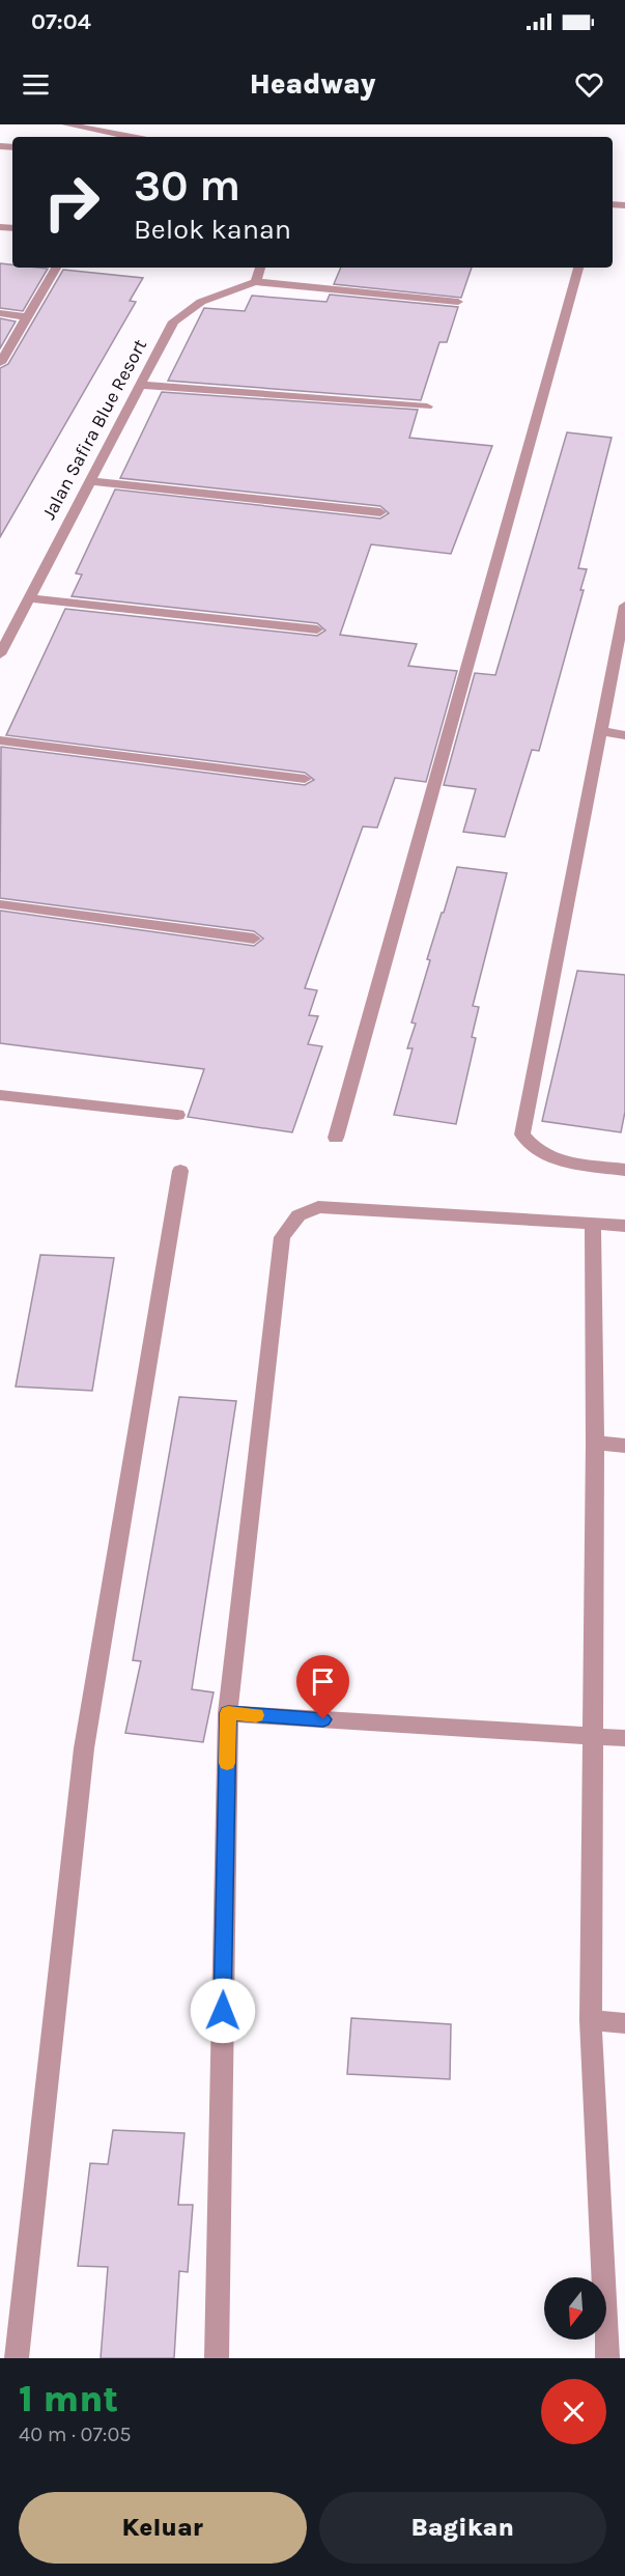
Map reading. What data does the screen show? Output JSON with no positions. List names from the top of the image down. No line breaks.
{"streets":{"street":["Jalan Safira Blue Resort"]},"north":"bottom","page":{"status":"07:04","header":"Headway","turn":["30 m","Belok kanan"],"heading":["1 mnt","40 m · 07:05"],"buttons":["Keluar","Bagikan"]}}
